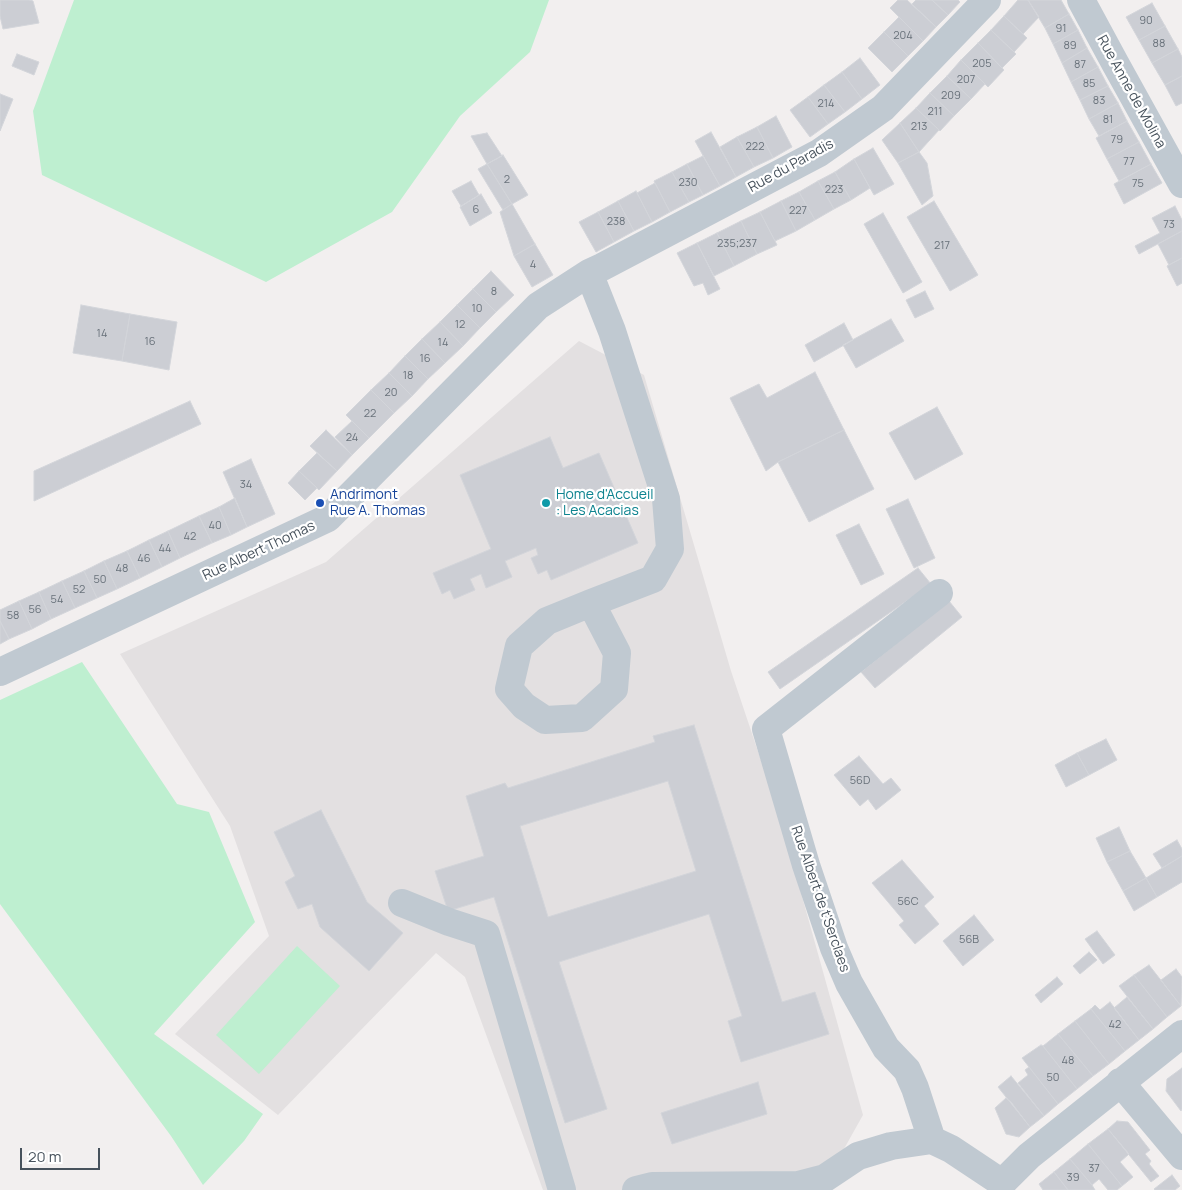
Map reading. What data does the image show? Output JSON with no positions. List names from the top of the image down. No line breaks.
{"streets":{"street":["Rue Anne de Molina","Rue du Paradis","Rue Albert Thomas","Rue Albert de t'Serclaes"]},"crossings":[["Rue du Paradis","Rue Albert Thomas"]],"places":["Andrimont Rue A. Thomas","Home d'Accueil : Les Acacias"],"house_numbers":["90","91","204","88","89","205","87","207","85","209","83","214","211","81","213","79","222","77","2","230","75","223","6","227","238","73","235;237","217","4","8","10","12","14","16","14","16","18","20","22","24","34","40","42","44","46","48","50","52","54","56","58","56D","56C","56B","42","48","50","37","39"],"scale_bar":"20 m"}
